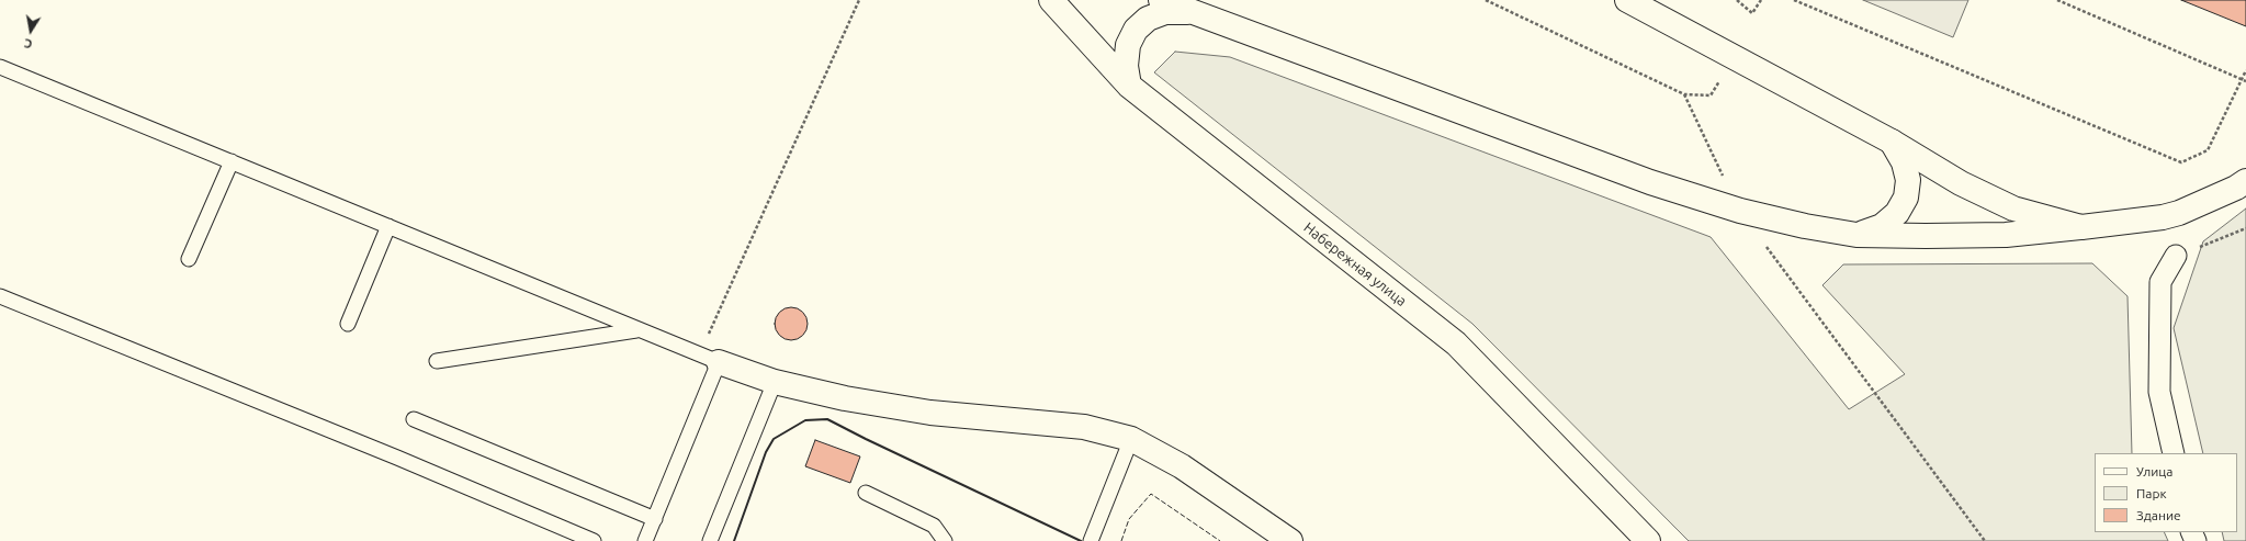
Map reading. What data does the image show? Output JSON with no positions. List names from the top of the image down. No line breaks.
{"streets":{"street":["Набережная улица"]},"legend":["Улица","Парк","Здание"],"north":"bottom"}
